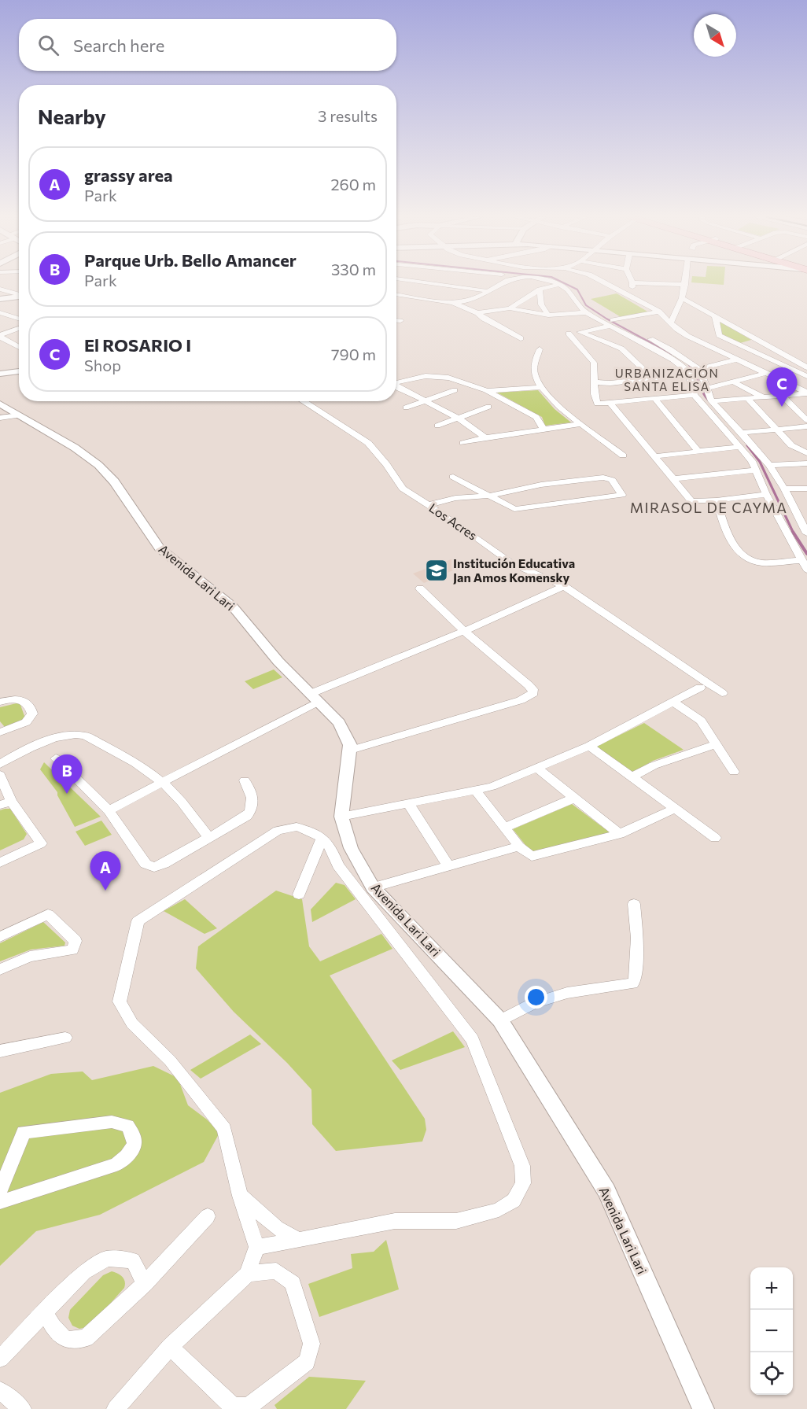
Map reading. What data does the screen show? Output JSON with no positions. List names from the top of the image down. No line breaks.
{"streets":{"street":["Los Acres","Avenida Lari Lari"]},"districts":["URBANIZACIÓN SANTA ELISA","MIRASOL DE CAYMA"],"places":{"school or university":["Institución Educativa Jan Amos Komensky"]},"north":"bottom right","page":{"search":"Search here","heading":["Nearby","3 results"],"list":[{"mark":"A","name":"grassy area","note":"Park","value":"260 m"},{"mark":"B","name":"Parque Urb. Bello Amancer","note":"Park","value":"330 m"},{"mark":"C","name":"El ROSARIO I","note":"Shop","value":"790 m"}],"pins":["C","B","A"],"map_buttons":["+","−"]}}
